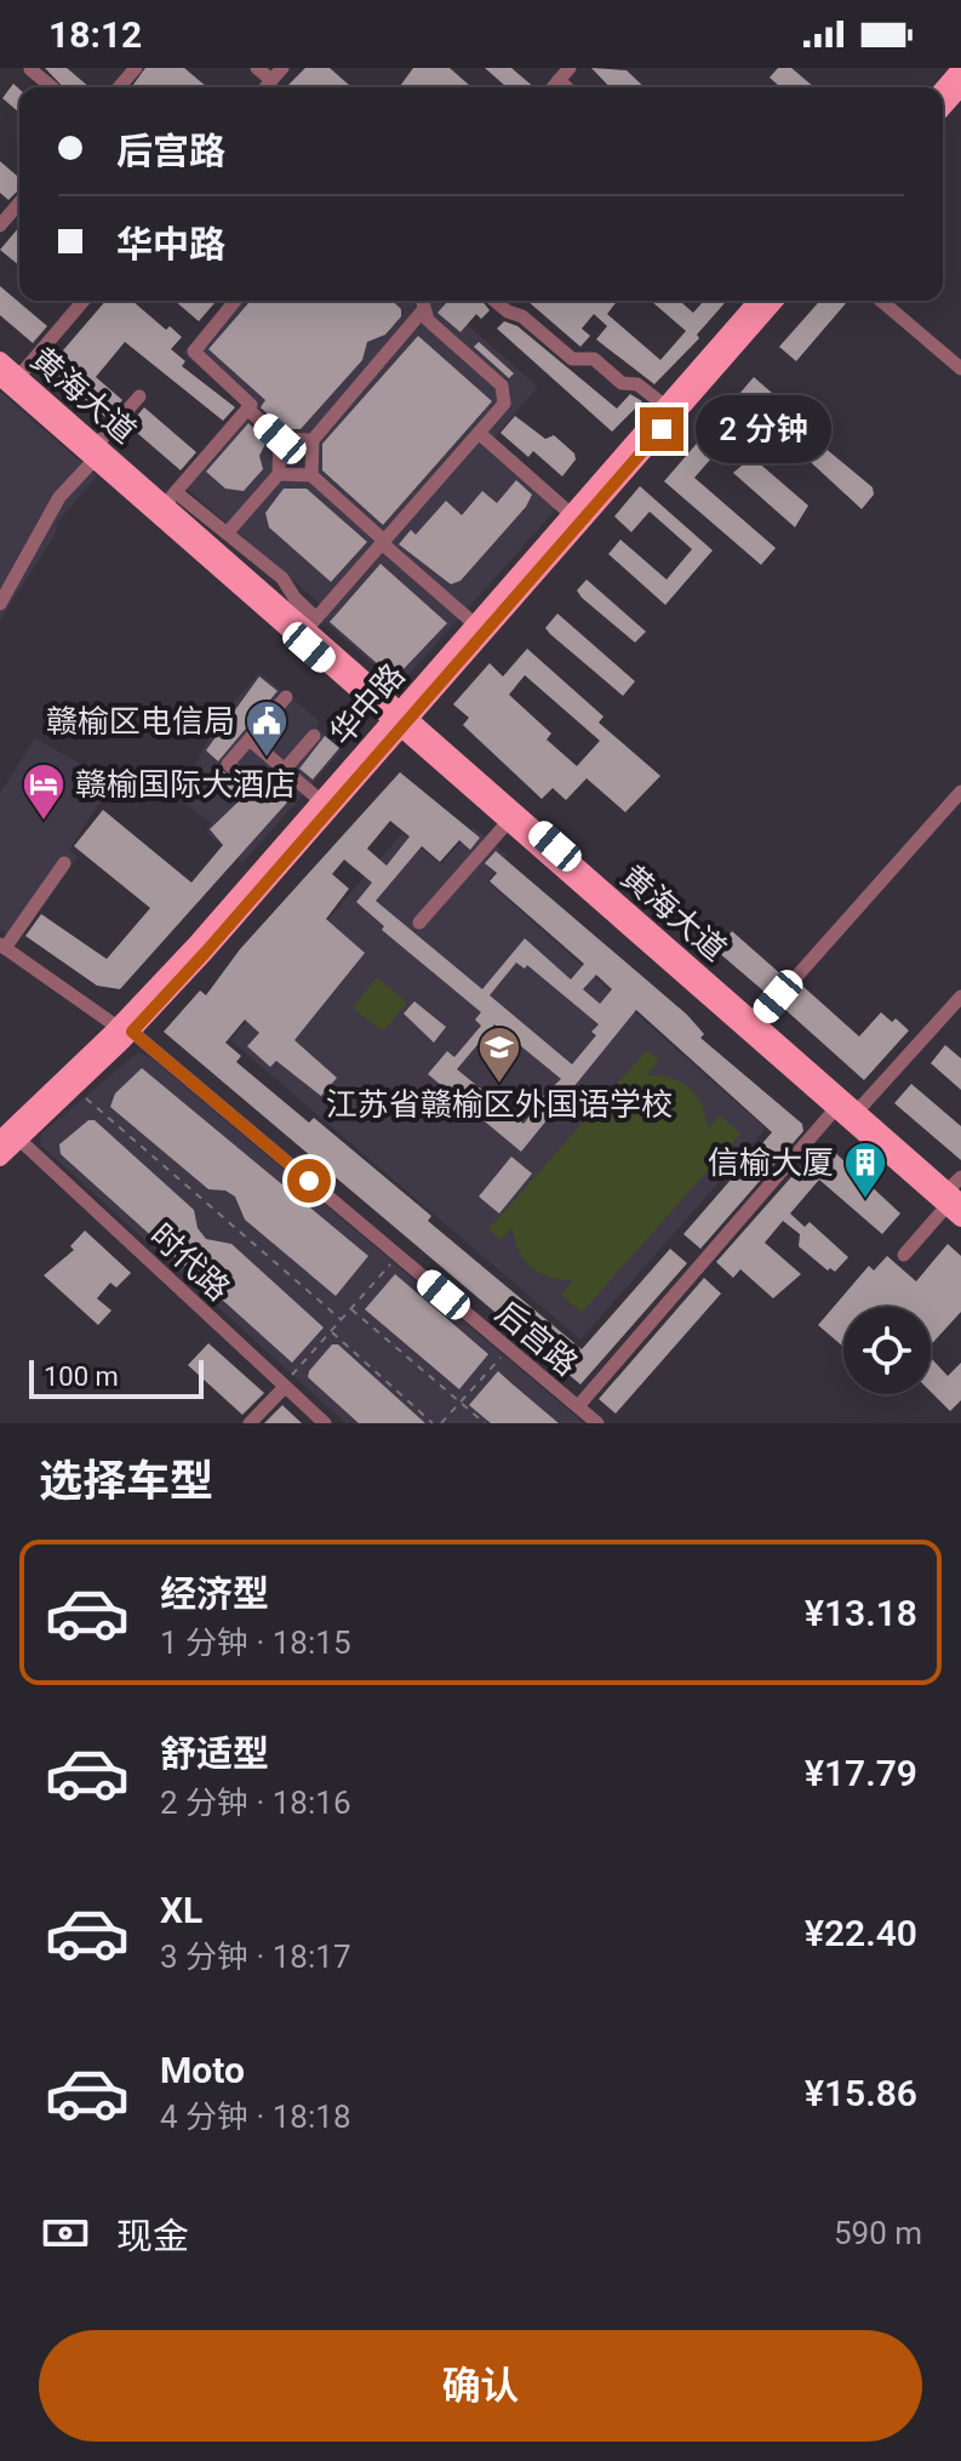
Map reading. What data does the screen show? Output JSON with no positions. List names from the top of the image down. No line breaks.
{"streets":{"main road":["黄海大道","华中路"],"street":["时代路","后宫路"]},"crossings":[["黄海大道","华中路"],["华中路","时代路"],["华中路","后宫路"]],"places":{"public building":["赣榆区电信局"],"hotel":["赣榆国际大酒店"],"school or university":["江苏省赣榆区外国语学校"],"building":["信榆大厦"]},"scale_bar":"100 m","page":{"status":"18:12","banner":["后宫路","华中路"],"bubble":"2 分钟","scale":"100 m","heading":"选择车型","list":[{"name":"经济型","note":"1 分钟 · 18:15","value":"¥13.18"},{"name":"舒适型","note":"2 分钟 · 18:16","value":"¥17.79"},{"name":"XL","note":"3 分钟 · 18:17","value":"¥22.40"},{"name":"Moto","note":"4 分钟 · 18:18","value":"¥15.86"}],"pay":["现金","590 m"],"buttons":"确认"}}
